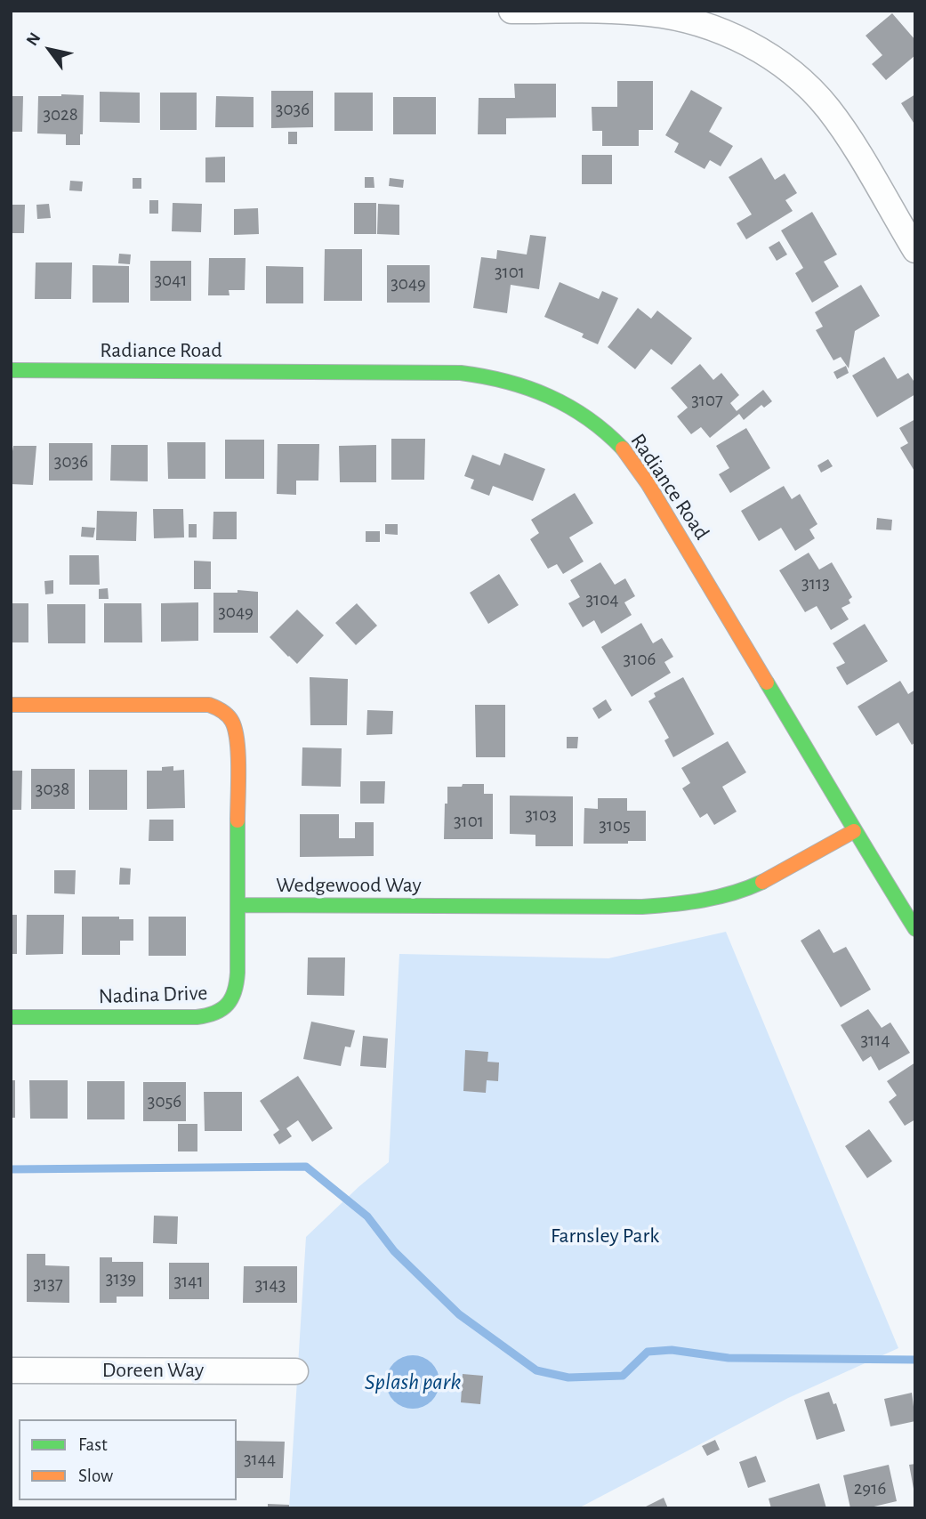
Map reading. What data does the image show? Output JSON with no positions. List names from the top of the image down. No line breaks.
{"streets":{"street":["Radiance Road","Wedgewood Way","Nadina Drive","Doreen Way"]},"crossings":[["Radiance Road","Wedgewood Way"],["Wedgewood Way","Nadina Drive"]],"water":["Splash park"],"parks":["Farnsley Park"],"house_numbers":["3036","3028","3101","3041","3049","3107","3036","3113","3104","3049","3106","3038","3103","3101","3105","3114","3056","3139","3141","3137","3143","3144","2916"],"legend":["Fast","Slow"],"north":"top left"}
